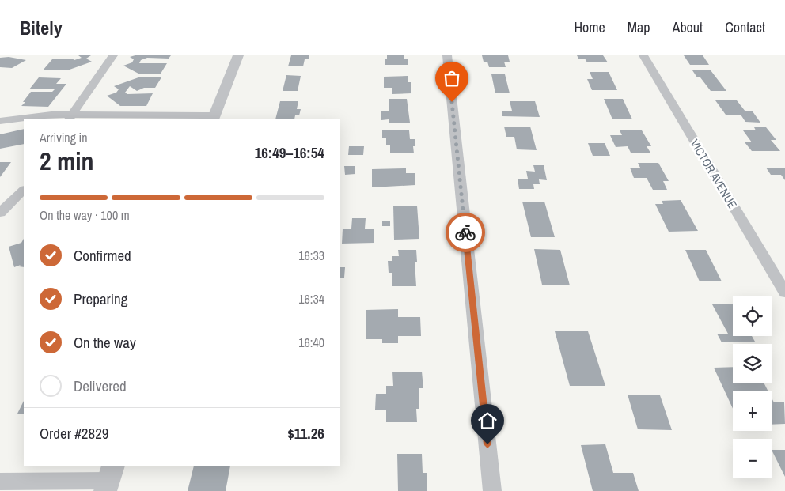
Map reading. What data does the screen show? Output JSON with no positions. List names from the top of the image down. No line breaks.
{"streets":{"street":["VICTOR AVENUE"]},"page":{"header":"Bitely","nav":["Home","Map","About","Contact"],"heading":["2 min","Arriving in","16:49–16:54"],"panel":["Order #2829","$11.26"],"bar":"On the way · 100 m","list":[["Confirmed","16:33"],["Preparing","16:34"],["On the way","16:40"],"Delivered"],"map_buttons":["+","−"]}}
